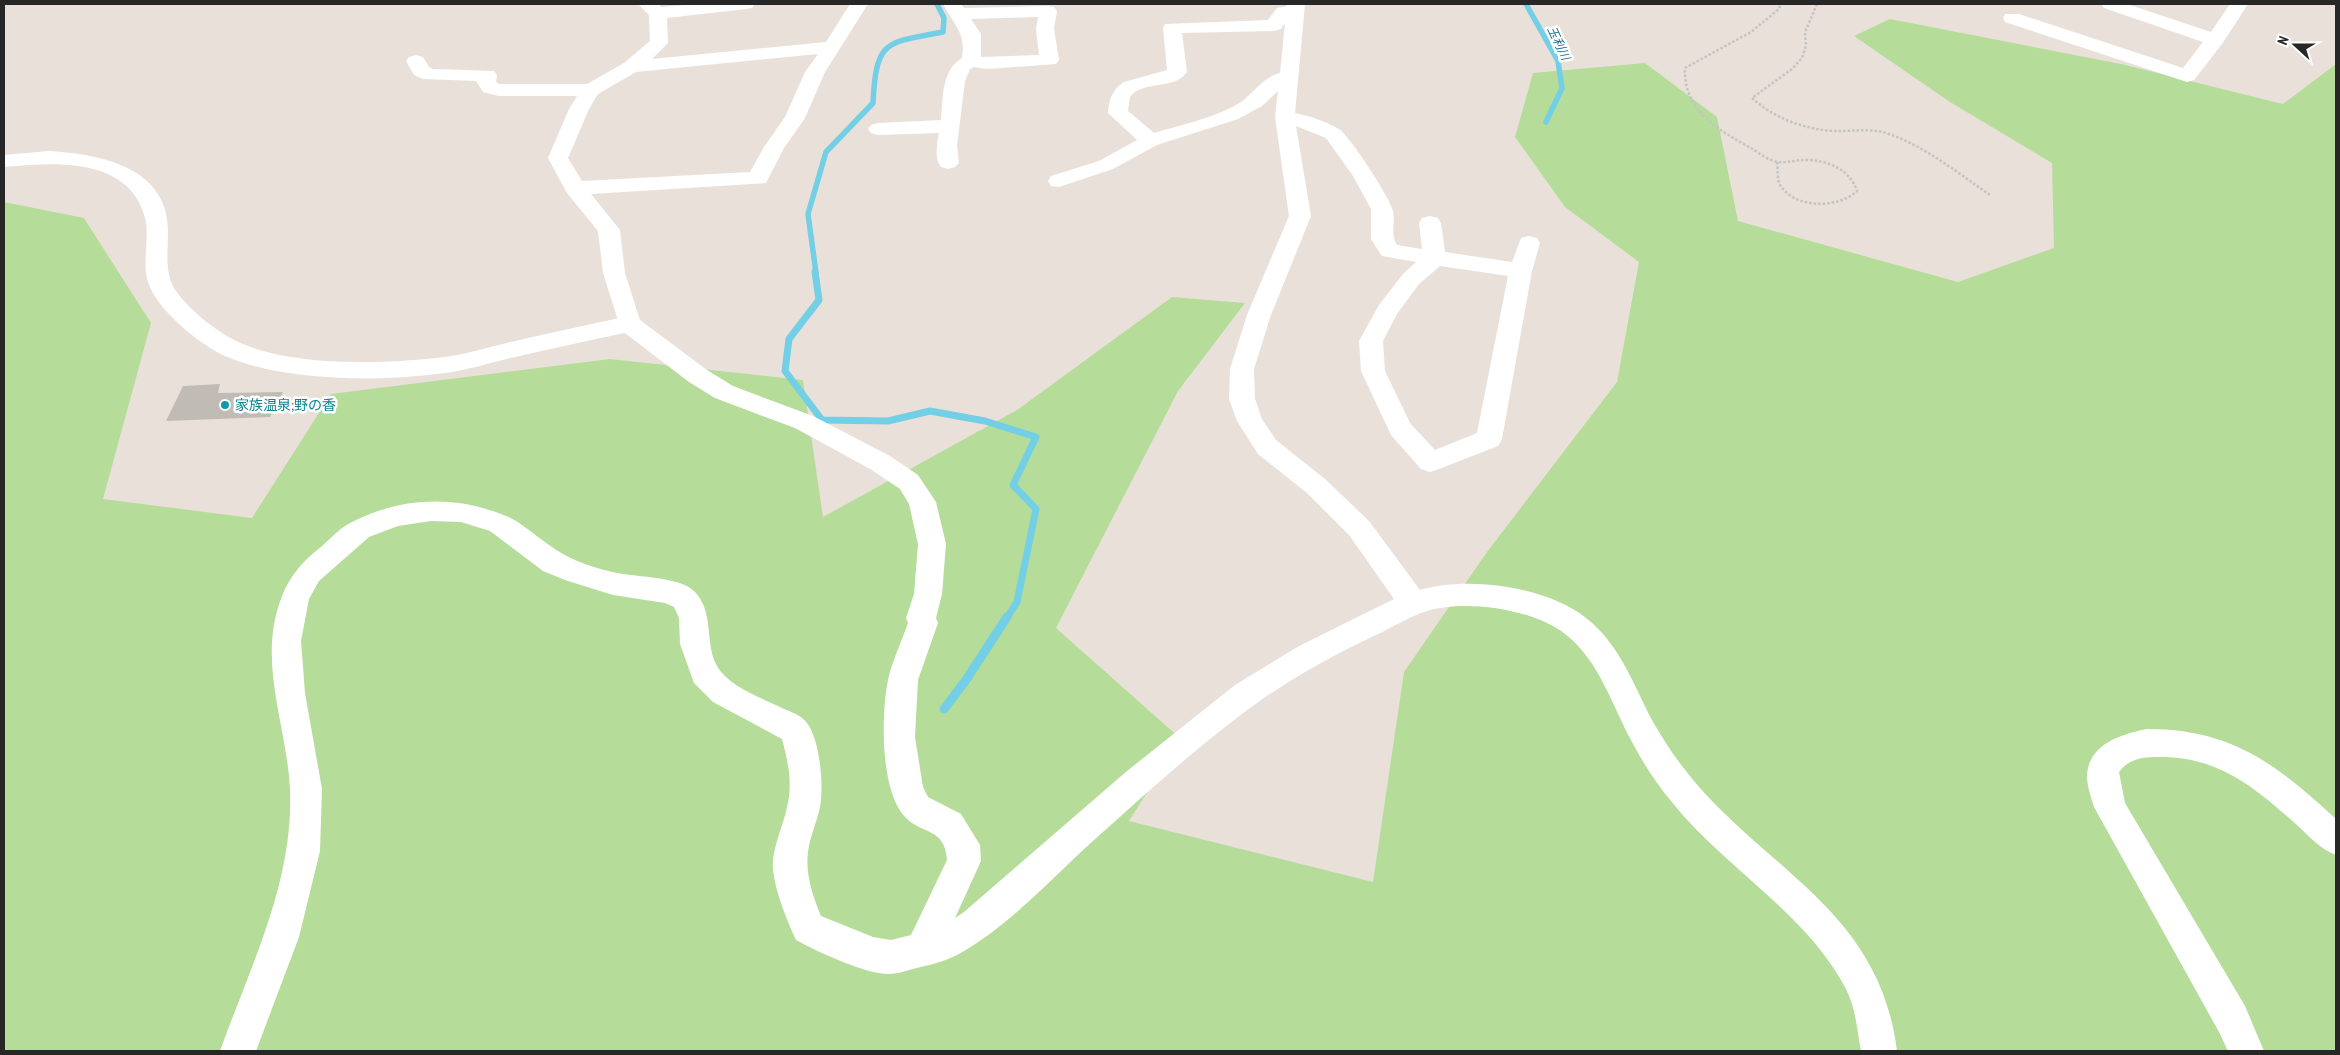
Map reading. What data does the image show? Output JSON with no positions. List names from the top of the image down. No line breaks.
{"water":["玉利川"],"places":["家族温泉;野の香"],"north":"left"}
